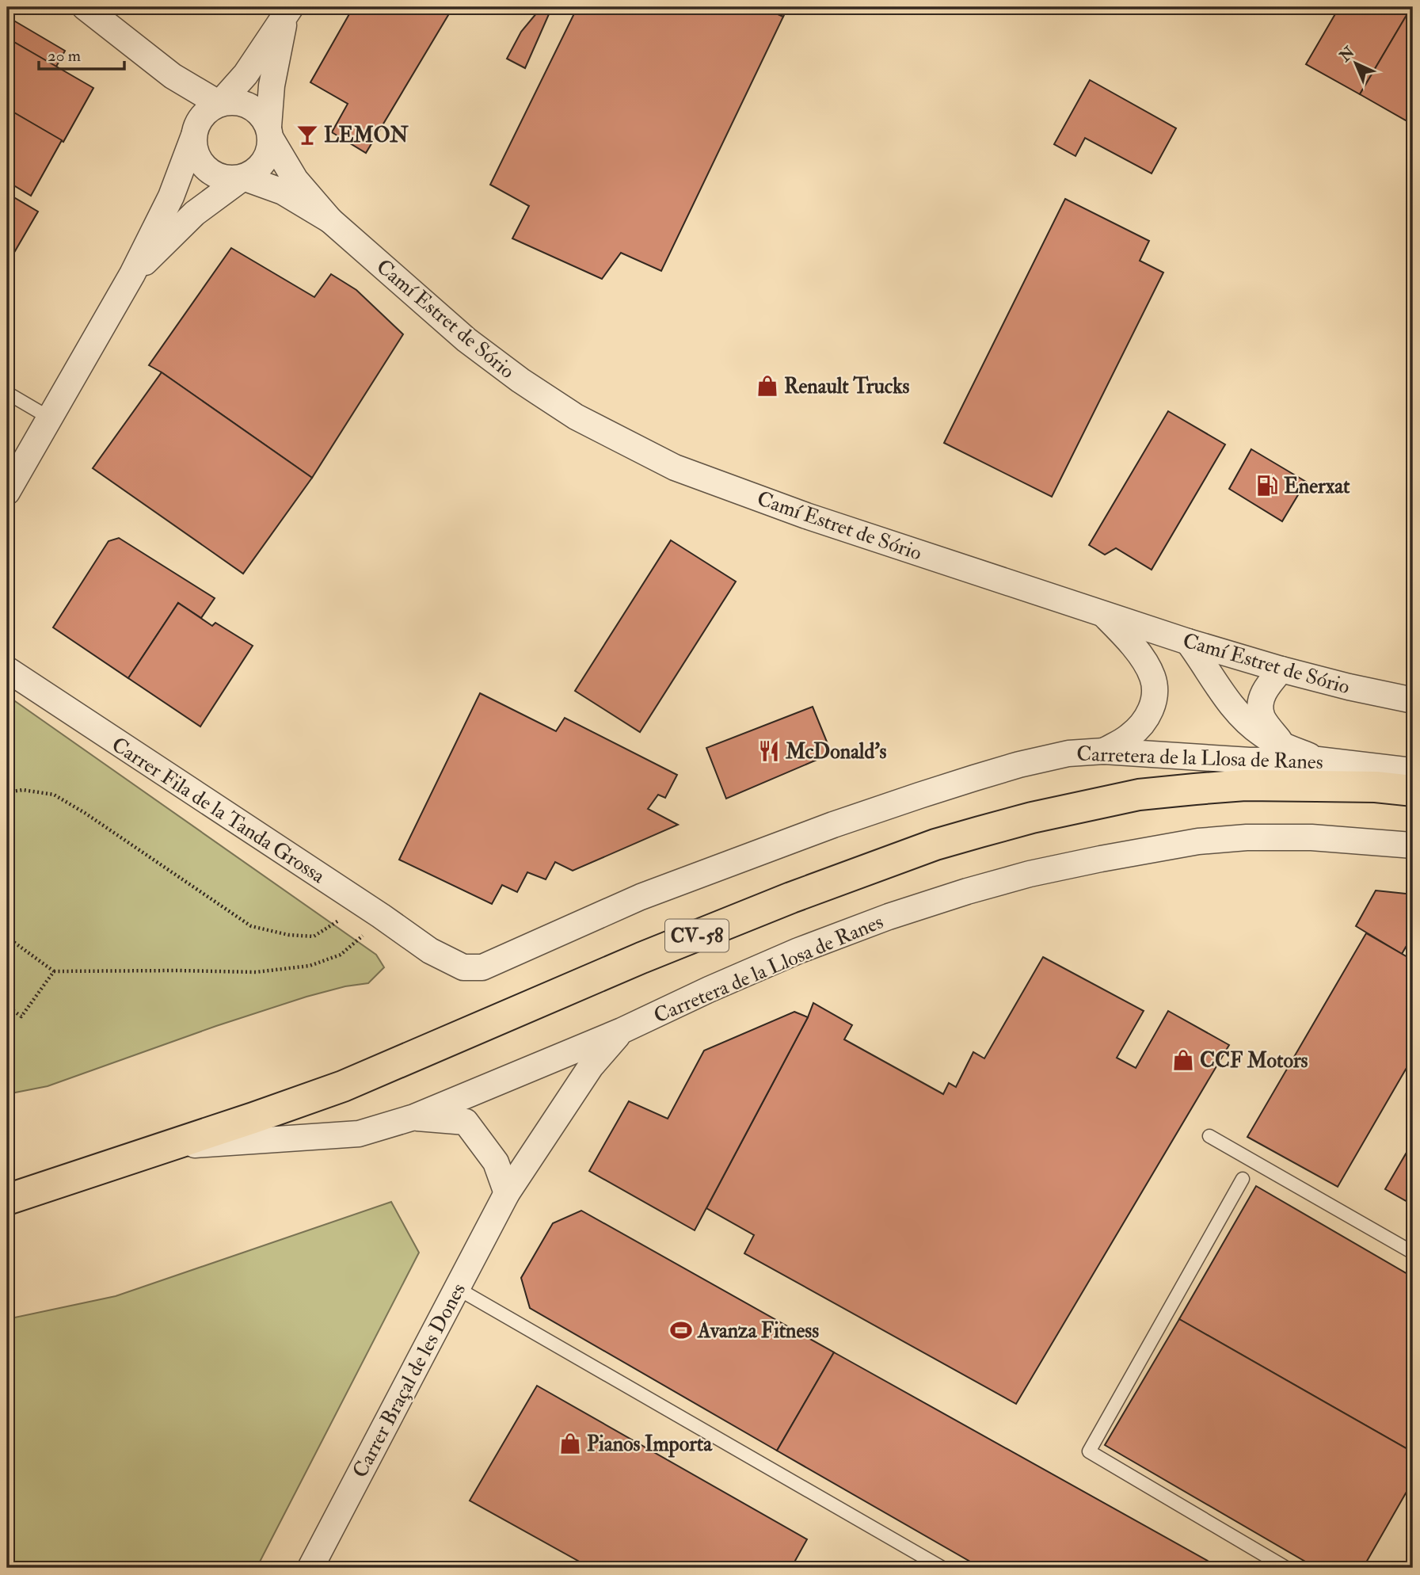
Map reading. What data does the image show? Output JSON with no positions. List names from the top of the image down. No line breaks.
{"streets":{"main road":["CV-58"],"street":["Camí Estret de Sório","Carretera de la Llosa de Ranes","Carrer Fila de la Tanda Grossa","Carrer Braçal de les Dones"]},"crossings":[["Carretera de la Llosa de Ranes","Carrer Fila de la Tanda Grossa"],["Carretera de la Llosa de Ranes","CV-58"],["Carretera de la Llosa de Ranes","Carrer Braçal de les Dones"]],"places":{"bar":["LEMON"],"shop":["Renault Trucks","CCF Motors","Pianos Importa"],"fuel station":["Enerxat"],"restaurant":["McDonald's"],"sports":["Avanza Fitness"]},"scale_bar":"20 m","north":"top left"}
